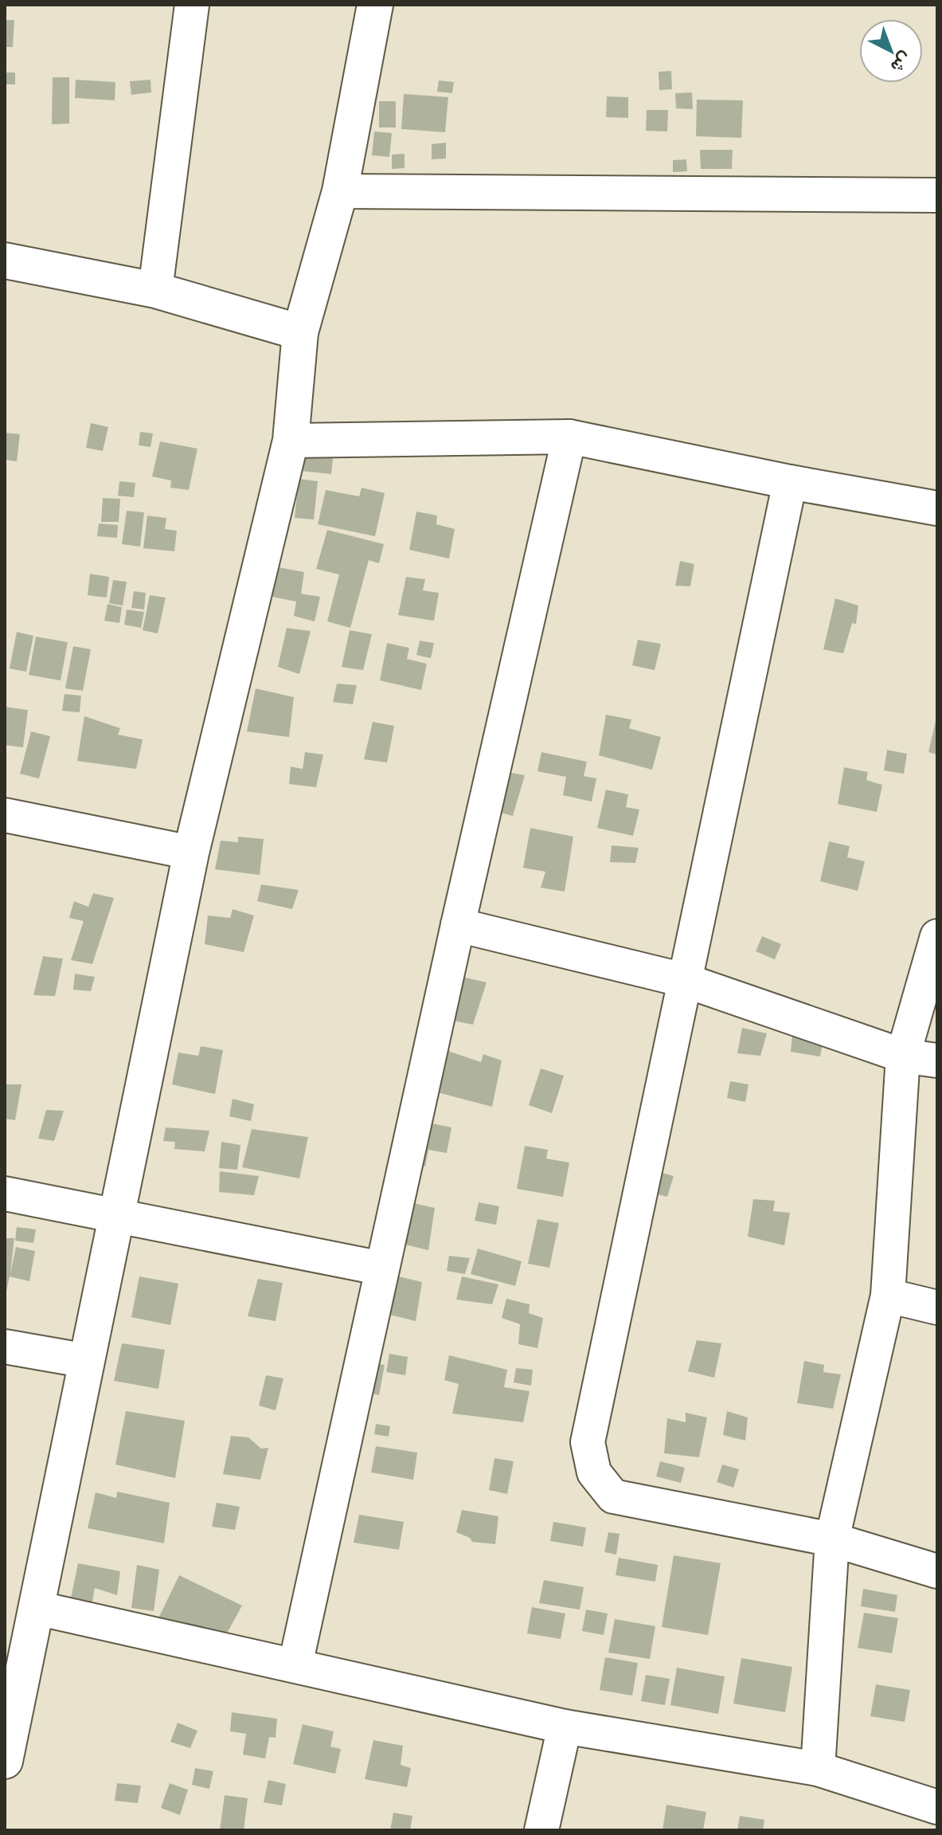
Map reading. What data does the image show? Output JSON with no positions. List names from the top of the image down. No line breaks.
{"north":"bottom right"}
